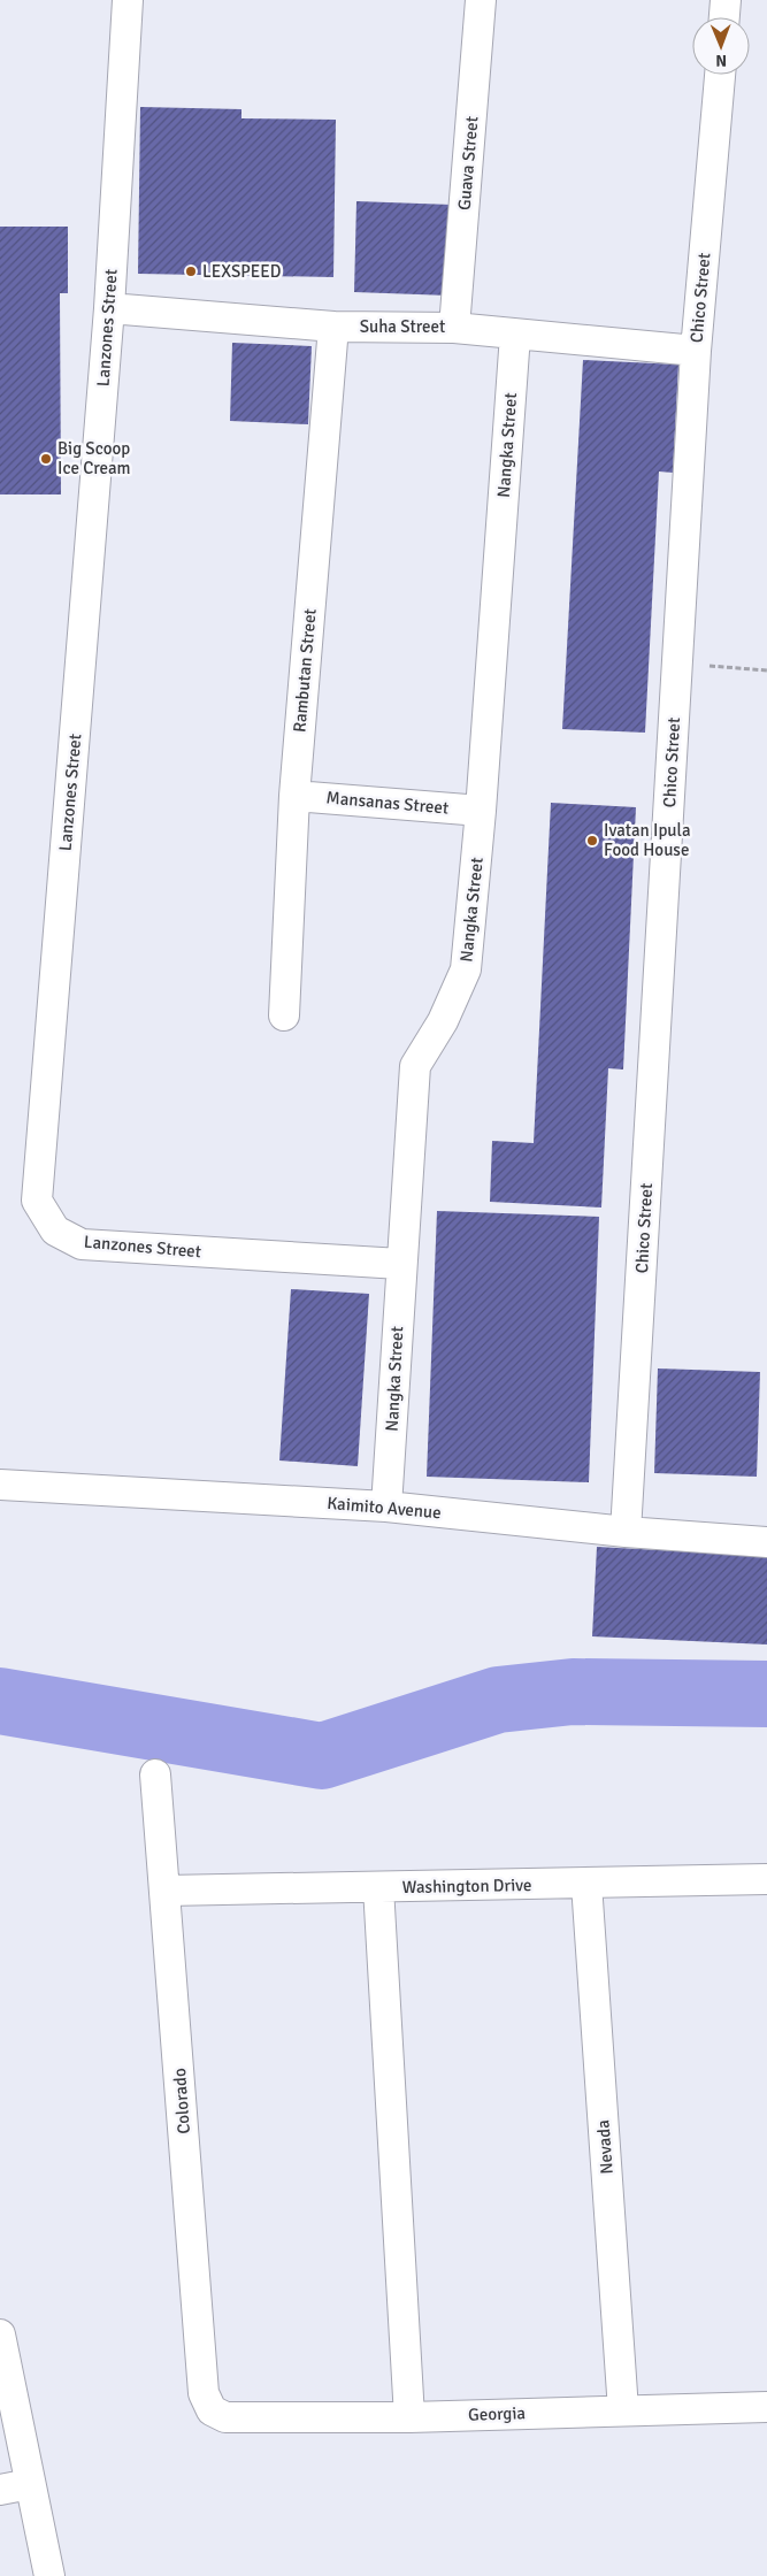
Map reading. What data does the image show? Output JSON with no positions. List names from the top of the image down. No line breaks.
{"streets":{"street":["Guava Street","Chico Street","Suha Street","Lanzones Street","Nangka Street","Rambutan Street","Mansanas Street","Kaimito Avenue","Washington Drive","Colorado","Nevada","Georgia"]},"crossings":[["Guava Street","Suha Street"],["Chico Street","Suha Street"],["Chico Street","Kaimito Avenue"],["Suha Street","Lanzones Street"],["Suha Street","Nangka Street"],["Suha Street","Rambutan Street"],["Lanzones Street","Nangka Street"],["Nangka Street","Mansanas Street"],["Nangka Street","Kaimito Avenue"],["Rambutan Street","Mansanas Street"],["Washington Drive","Colorado"],["Washington Drive","Nevada"],["Colorado","Georgia"],["Nevada","Georgia"]],"places":["LEXSPEED","Big Scoop Ice Cream","Ivatan Ipula Food House"],"north":"bottom"}
